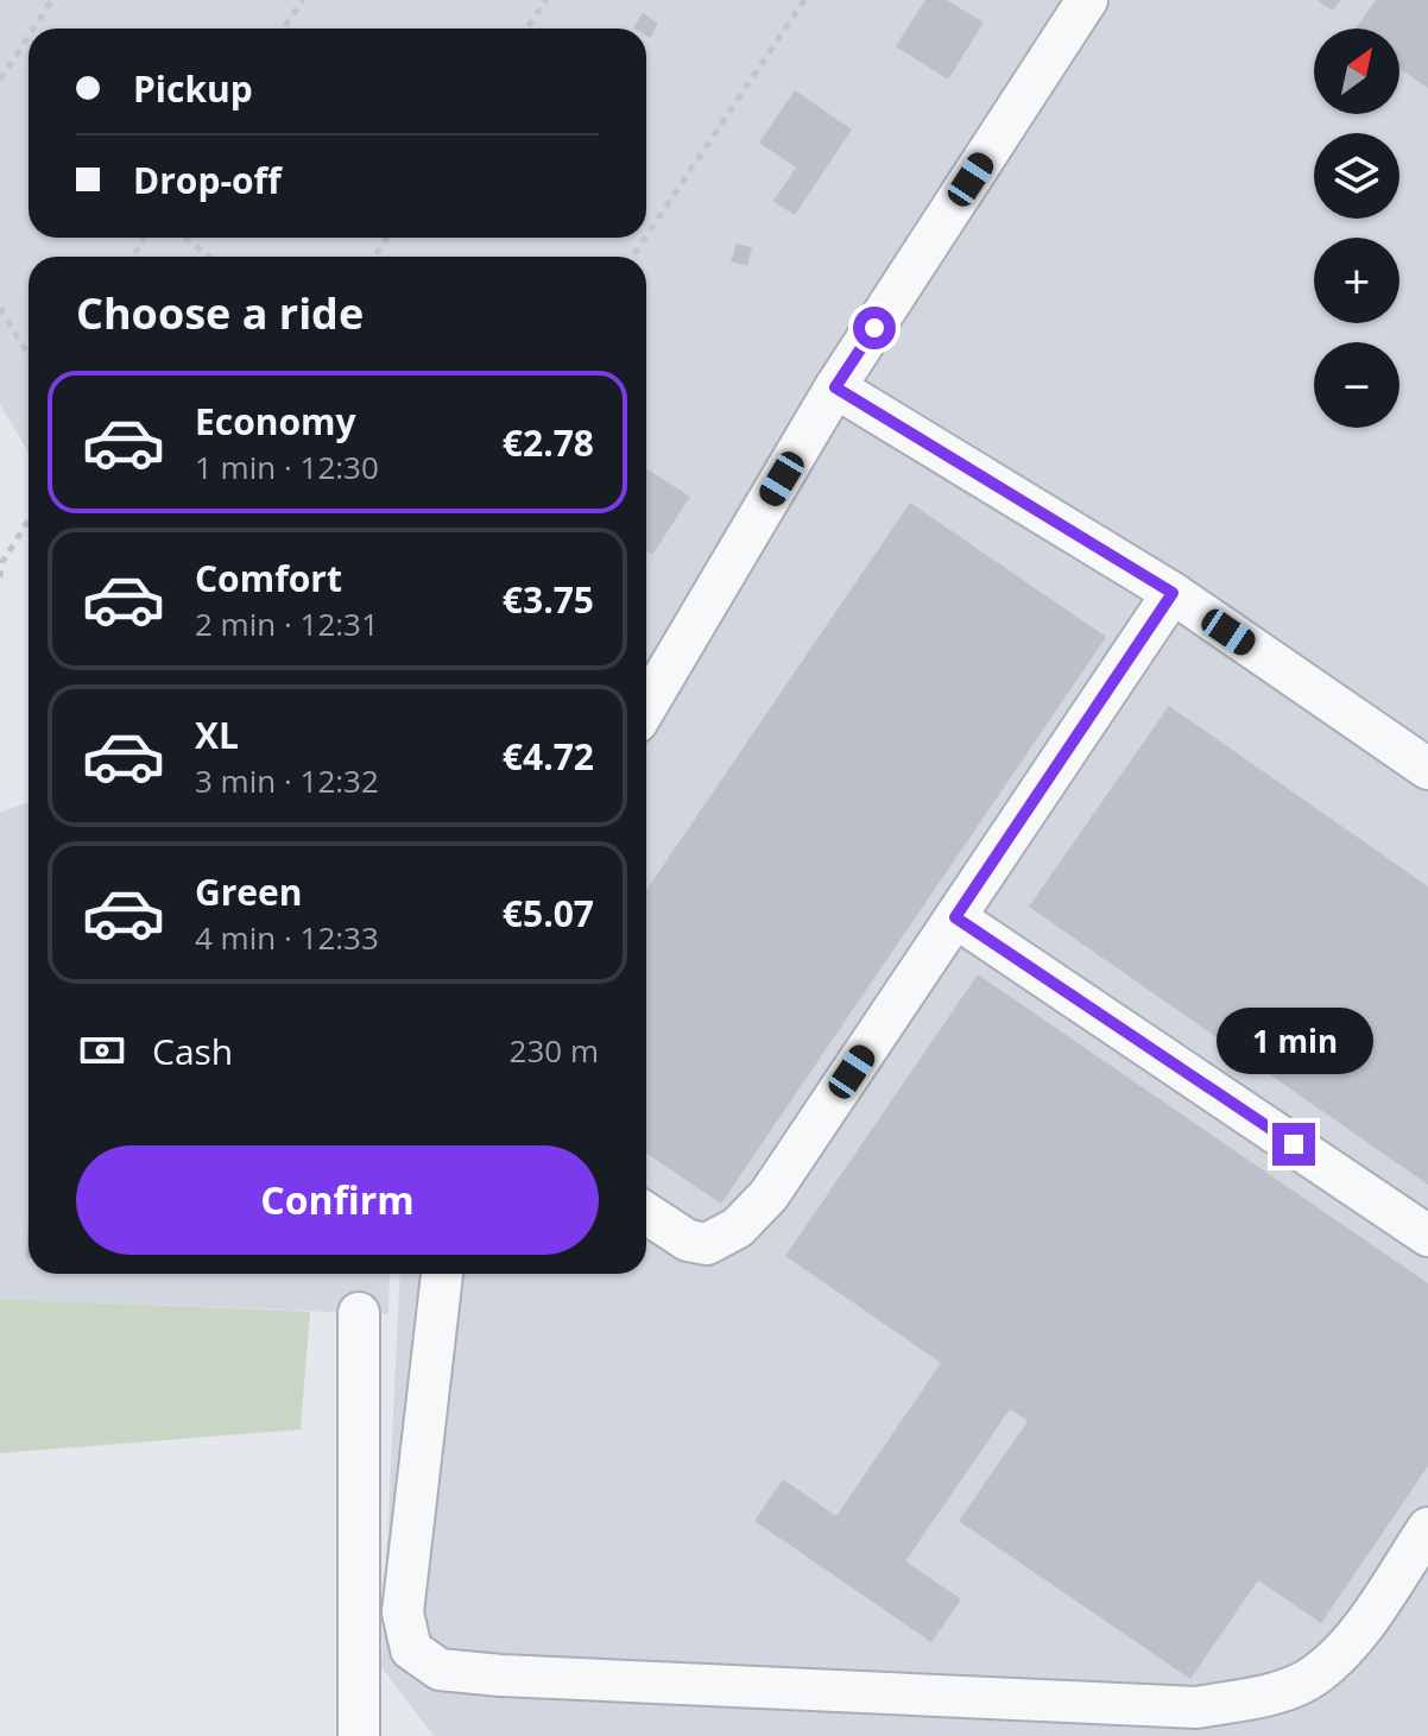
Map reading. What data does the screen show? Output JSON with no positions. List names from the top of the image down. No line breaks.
{"north":"top right","page":{"map_buttons":["+","−"],"banner":["Pickup","Drop-off"],"heading":"Choose a ride","list":[{"name":"Economy","note":"1 min · 12:30","value":"€2.78"},{"name":"Comfort","note":"2 min · 12:31","value":"€3.75"},{"name":"XL","note":"3 min · 12:32","value":"€4.72"},{"name":"Green","note":"4 min · 12:33","value":"€5.07"}],"pay":["Cash","230 m"],"bubble":"1 min","buttons":"Confirm"}}
